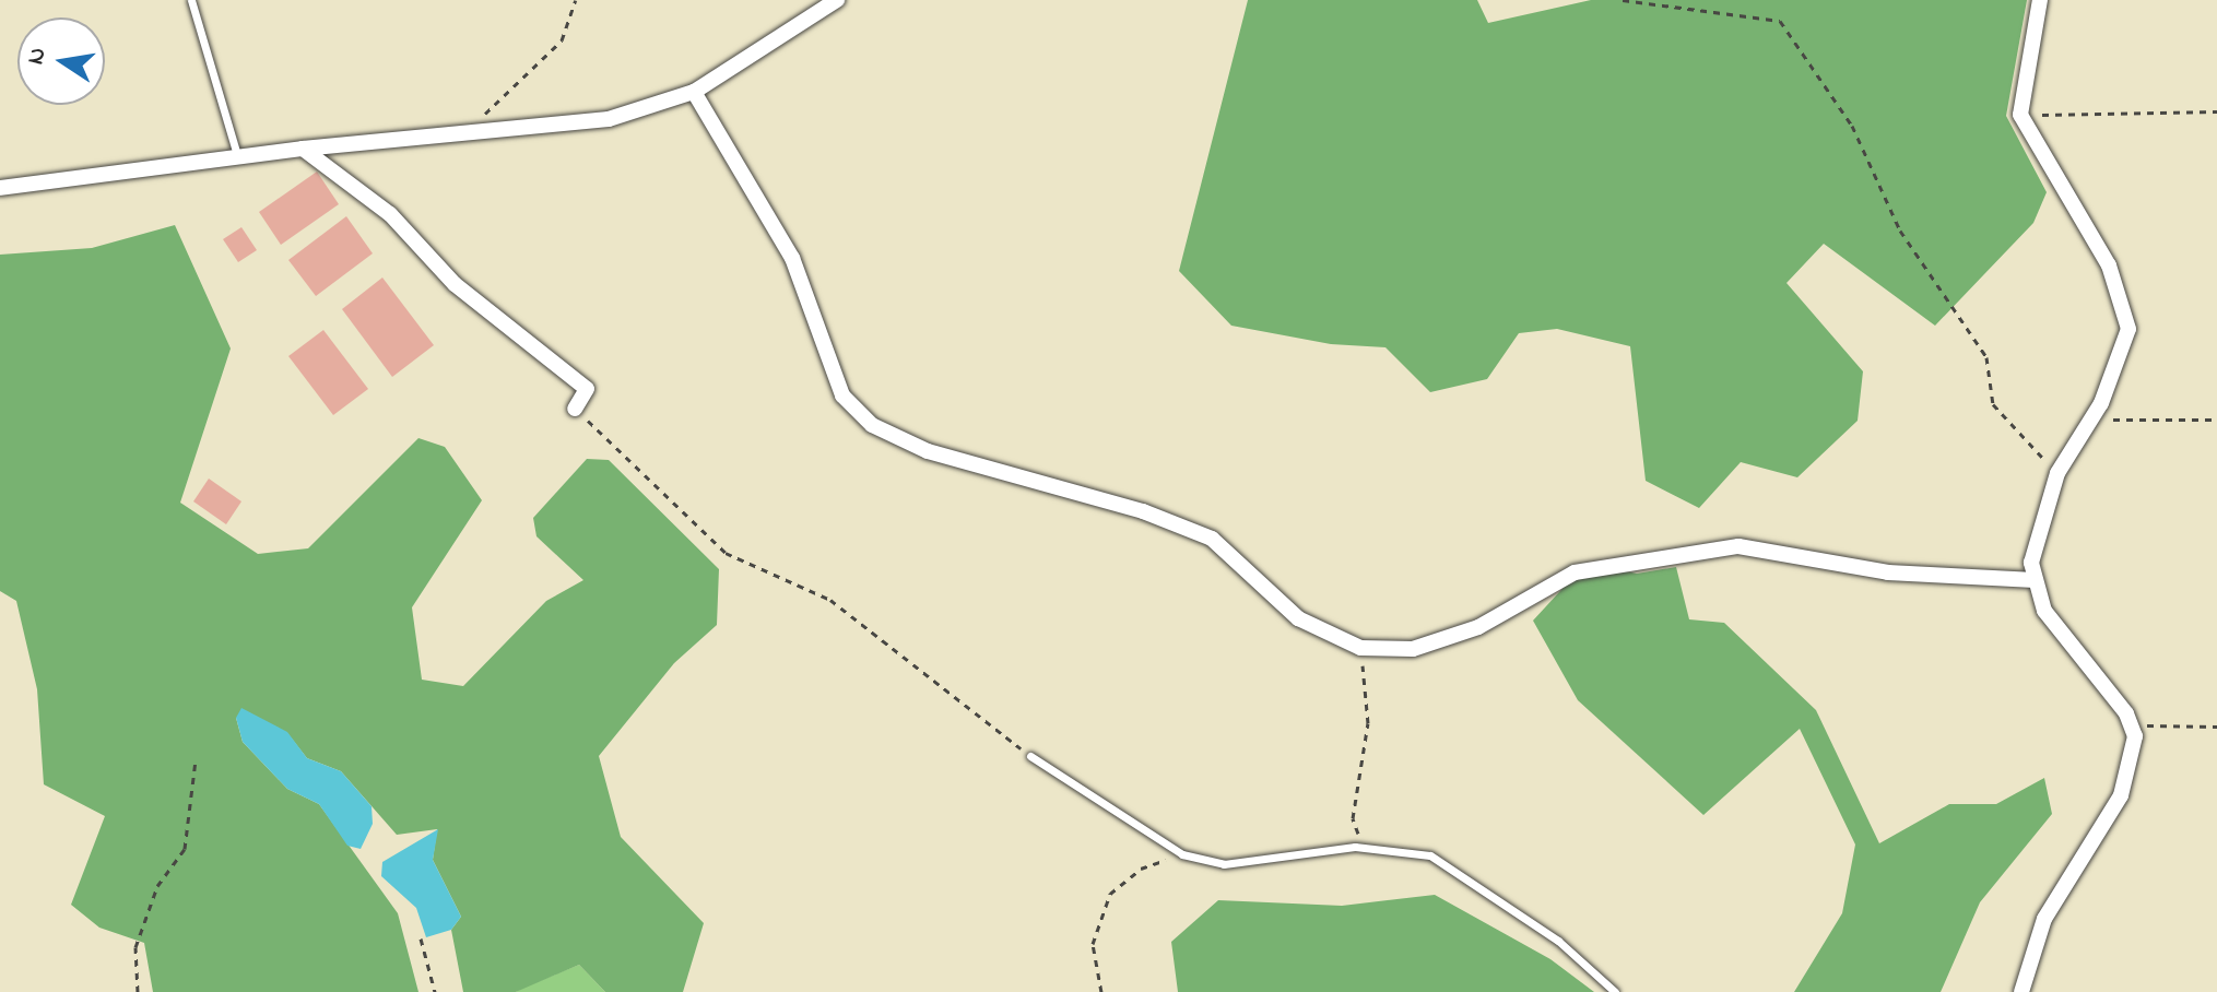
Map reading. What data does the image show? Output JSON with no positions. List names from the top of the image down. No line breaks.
{"north":"left"}
